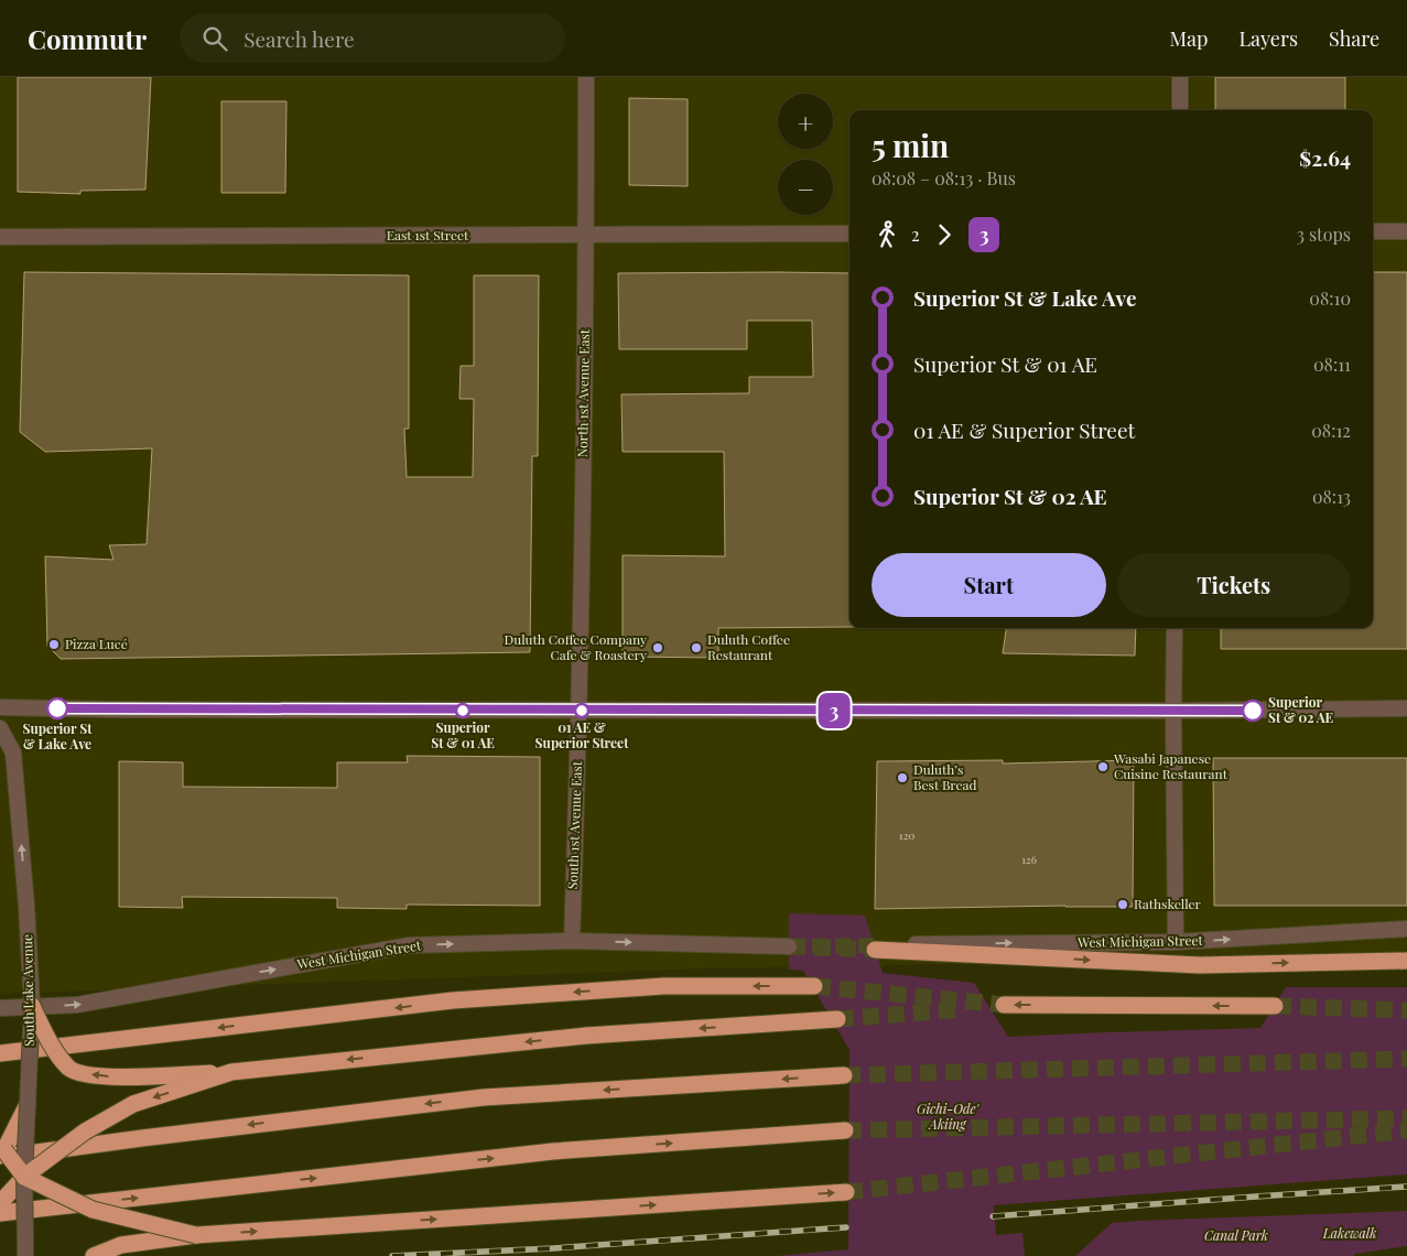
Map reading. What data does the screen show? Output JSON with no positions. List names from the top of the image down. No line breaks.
{"streets":{"street":["East 1st Street","North 1st Avenue East","South 1st Avenue East","West Michigan Street","South Lake Avenue"]},"crossings":[["East 1st Street","North 1st Avenue East"],["North 1st Avenue East","South 1st Avenue East"],["South 1st Avenue East","West Michigan Street"]],"one_way":["West Michigan Street","South Lake Avenue"],"parks":["Gichi-Ode' Akiing","Lakewalk","Canal Park"],"places":["Pizza Lucé","Duluth Coffee Company Cafe & Roastery","Duluth Coffee Restaurant","Superior St & Lake Ave","Superior St & 01 AE","01 AE & Superior Street","Superior St & 02 AE","Wasabi Japanese Cuisine Restaurant","Duluth’s Best Bread","Rathskeller"],"lines":["bus line 3"],"house_numbers":["120","126"],"page":{"header":"Commutr","search":"Search here","nav":["Map","Layers","Share"],"on_map":"3","map_buttons":["+","−"],"heading":["5 min","08:08 – 08:13 · Bus","$2.64"],"legs":["2","3","3 stops"],"list":[{"name":"Superior St & Lake Ave","value":"08:10"},{"name":"Superior St & 01 AE","value":"08:11"},{"name":"01 AE & Superior Street","value":"08:12"},{"name":"Superior St & 02 AE","value":"08:13"}],"buttons":["Start","Tickets"]}}
